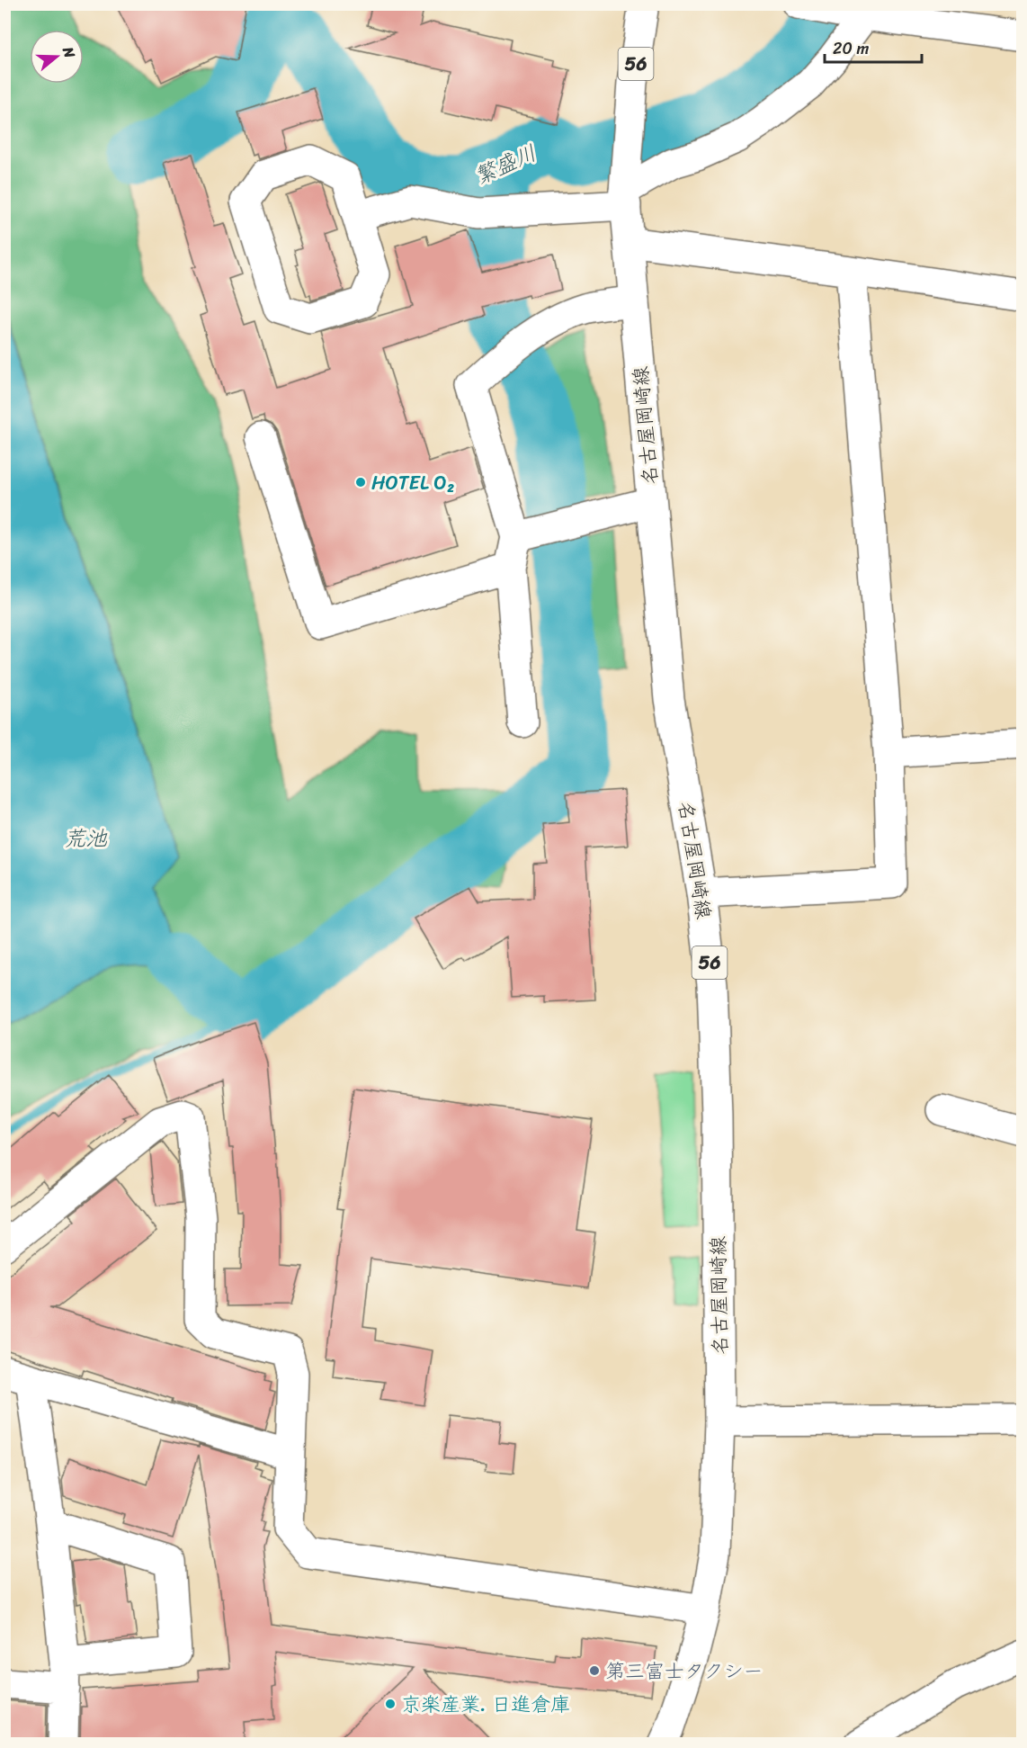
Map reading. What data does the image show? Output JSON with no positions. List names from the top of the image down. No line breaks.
{"streets":{"street":["56","名古屋岡崎線"]},"water":["繁盛川","荒池"],"places":["HOTEL O₂","第三富士タクシー","京楽産業. 日進倉庫"],"scale_bar":"20 m","north":"right"}
